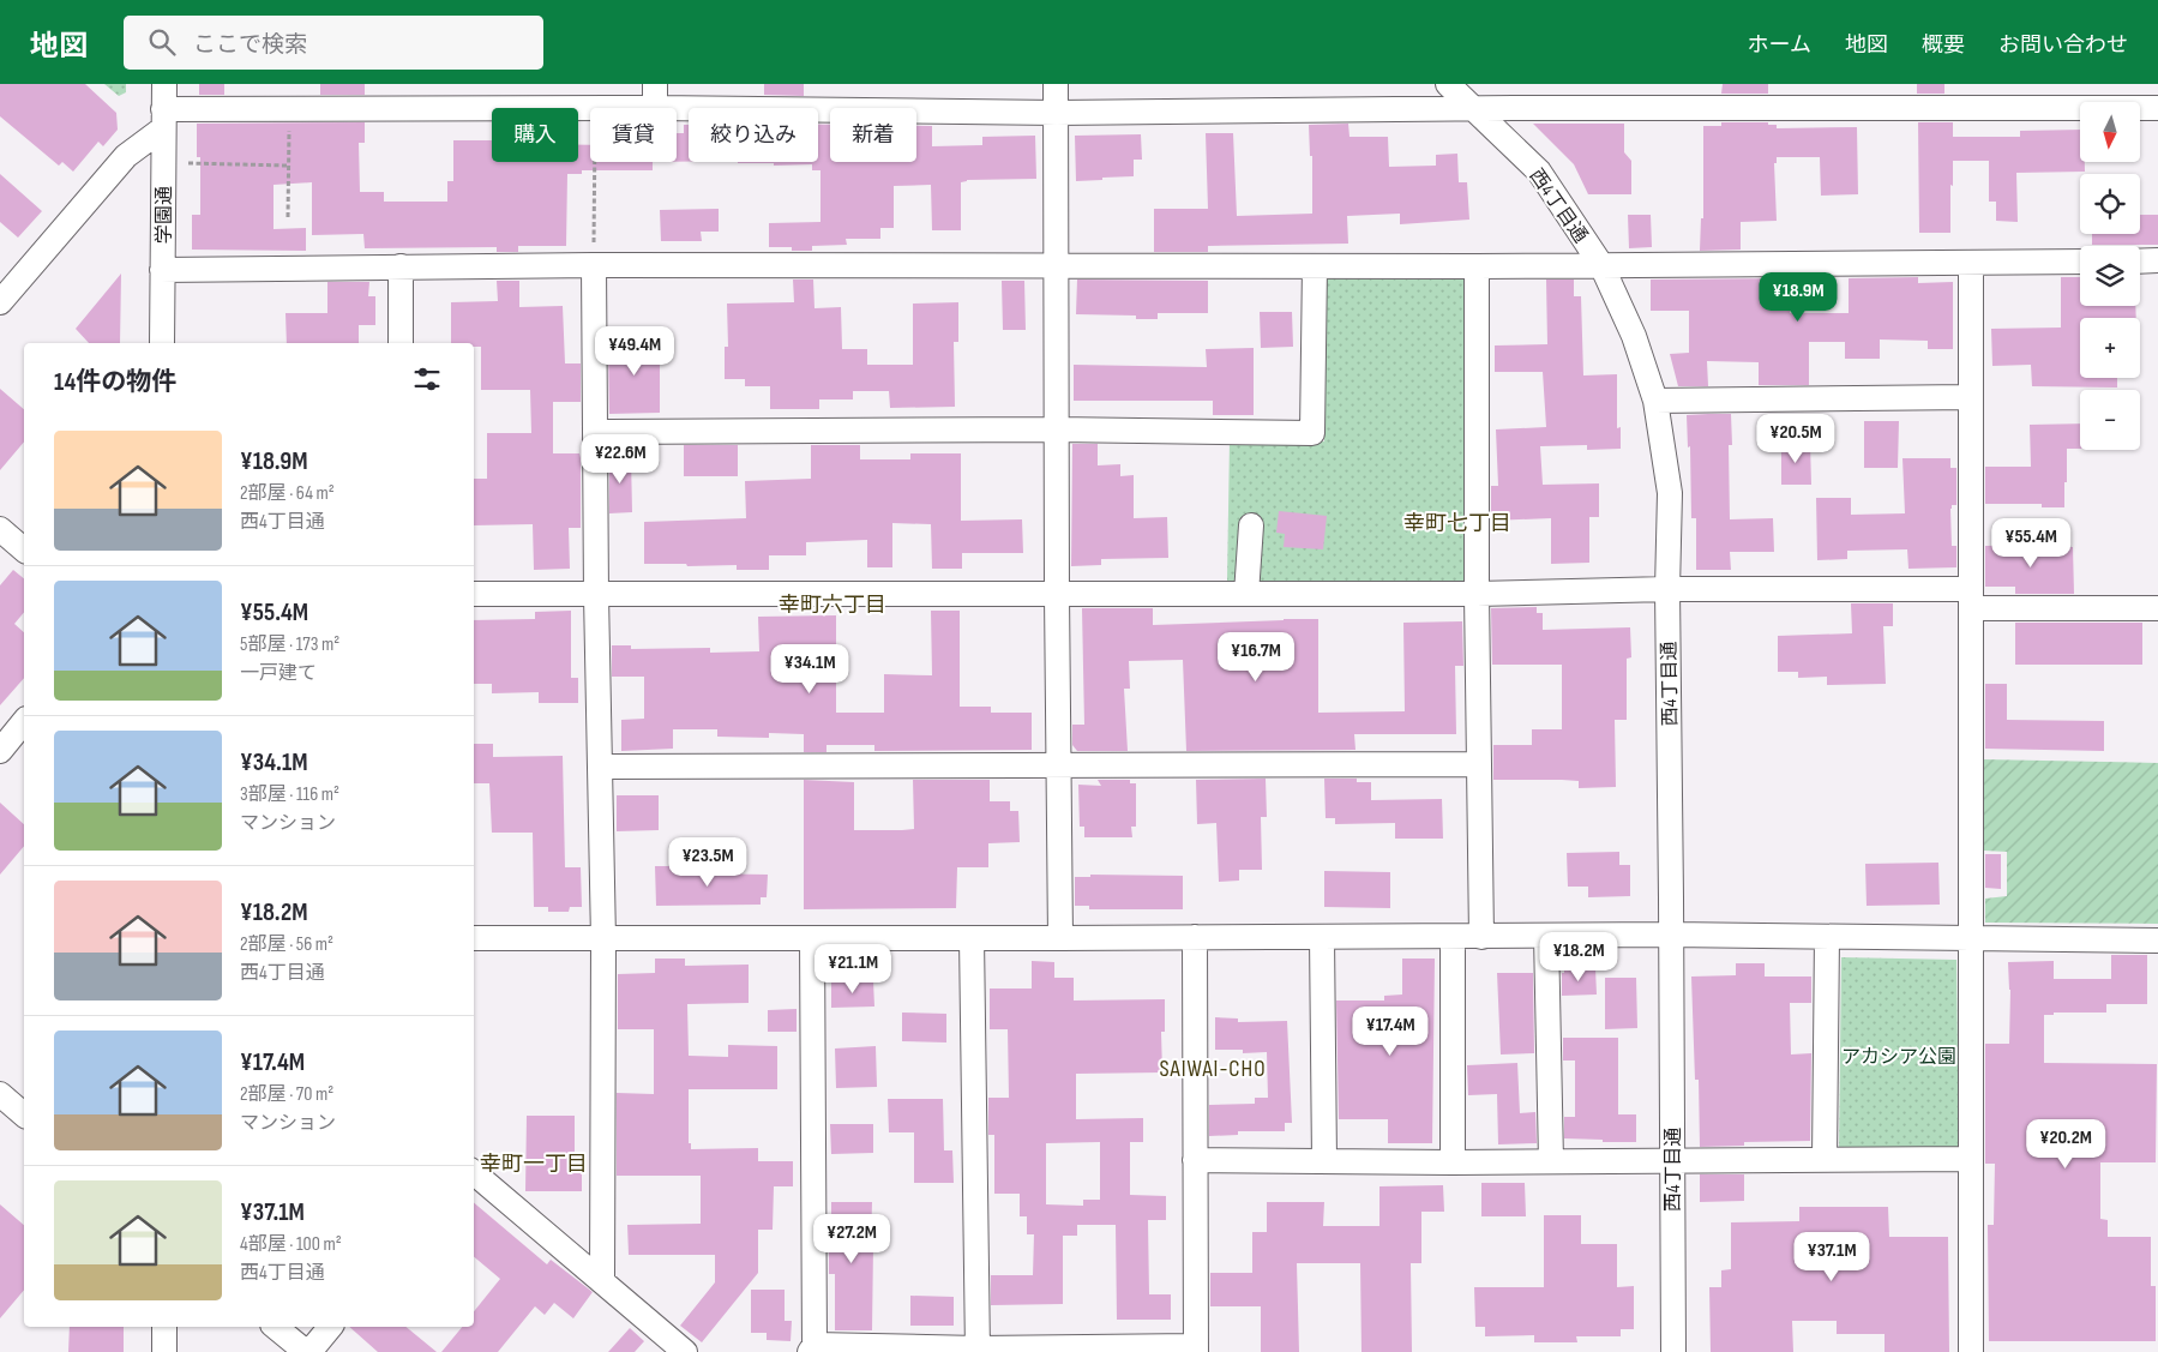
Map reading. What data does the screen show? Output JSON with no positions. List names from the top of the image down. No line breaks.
{"streets":{"street":["西4丁目通","学園通"]},"districts":["幸町七丁目","幸町六丁目","SAIWAI-CHO","幸町一丁目"],"parks":["アカシア公園"],"north":"bottom","page":{"header":"地図","search":"ここで検索","nav":["ホーム","地図","概要","お問い合わせ"],"map_buttons":["+","−"],"chip":["購入","賃貸","絞り込み","新着"],"price":["¥18.9M","¥49.4M","¥20.5M","¥22.6M","¥55.4M","¥16.7M","¥34.1M","¥23.5M","¥18.2M","¥21.1M","¥17.4M","¥20.2M","¥27.2M","¥37.1M"],"heading":"14件の物件","list":[{"name":"¥18.9M","note":"2部屋 · 64 m² · 西4丁目通"},{"name":"¥55.4M","note":"5部屋 · 173 m² · 一戸建て"},{"name":"¥34.1M","note":"3部屋 · 116 m² · マンション"},{"name":"¥18.2M","note":"2部屋 · 56 m² · 西4丁目通"},{"name":"¥17.4M","note":"2部屋 · 70 m² · マンション"},{"name":"¥37.1M","note":"4部屋 · 100 m² · 西4丁目通"}]}}
